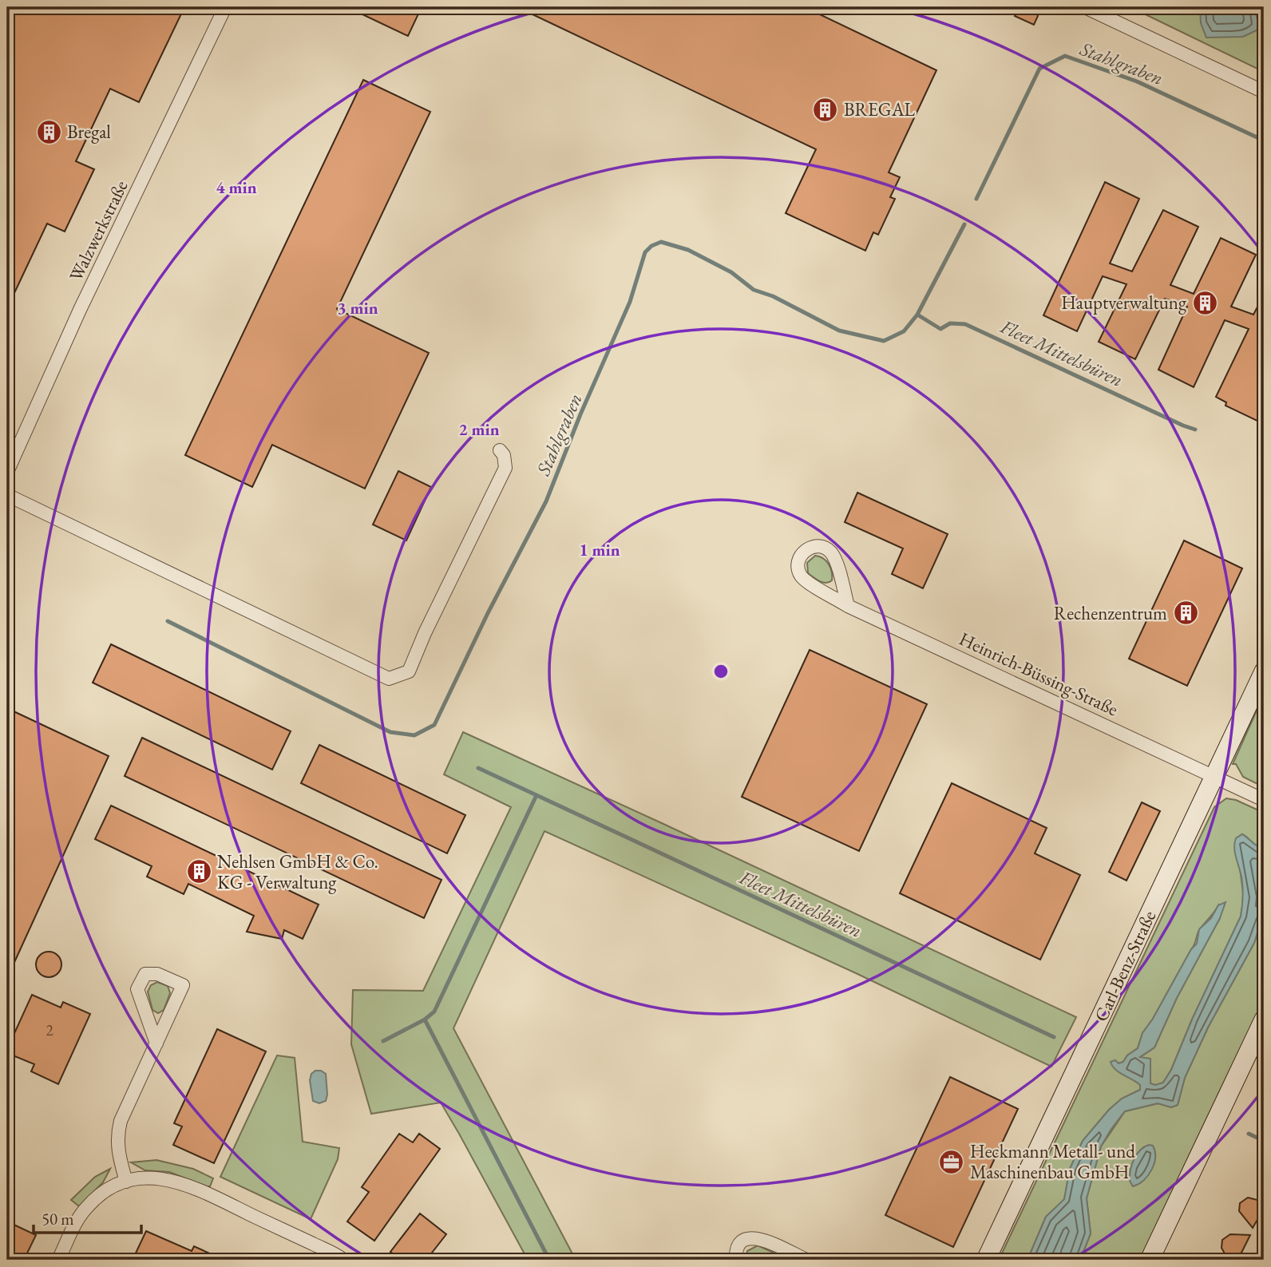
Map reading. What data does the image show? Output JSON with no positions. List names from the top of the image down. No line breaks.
{"streets":{"street":["Walzwerkstraße","Heinrich-Büssing-Straße","Carl-Benz-Straße"]},"crossings":[["Heinrich-Büssing-Straße","Carl-Benz-Straße"]],"water":["Stahlgraben","Fleet Mittelsbüren"],"places":{"building":["BREGAL","Bregal","Hauptverwaltung","Rechenzentrum","Nehlsen GmbH & Co. KG - Verwaltung"],"office":["Heckmann Metall- und Maschinenbau GmbH"]},"house_numbers":["2"],"scale_bar":"50 m","rings":["4 min","3 min","2 min","1 min"]}
